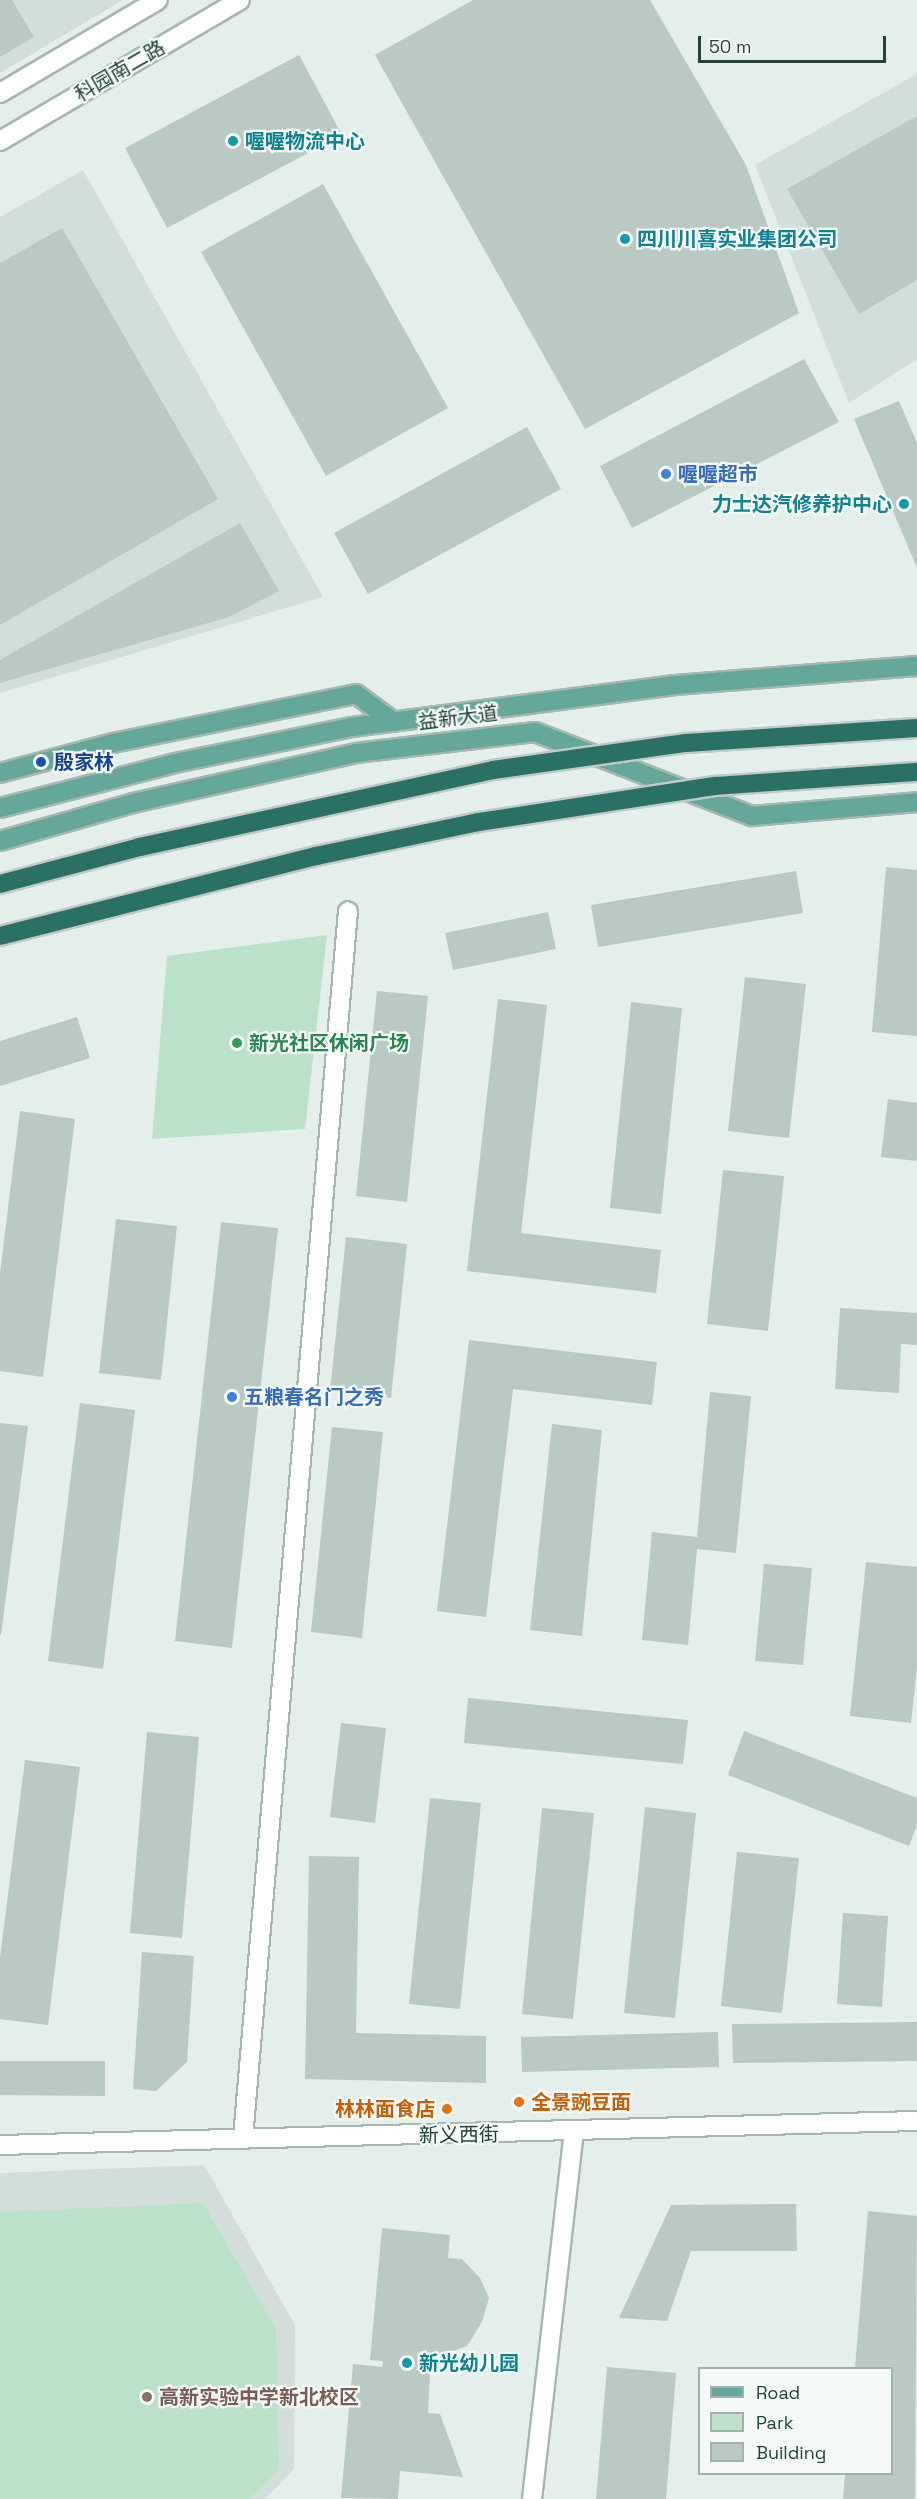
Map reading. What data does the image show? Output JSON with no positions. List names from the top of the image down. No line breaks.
{"streets":{"main road":["益新大道"],"street":["科园南二路","新义西街"]},"places":["喔喔物流中心","四川川喜实业集团公司","喔喔超市","力士达汽修养护中心","殷家林","新光社区休闲广场","五粮春名门之秀","全景豌豆面","林林面食店","新光幼儿园","高新实验中学新北校区"],"legend":["Road","Park","Building"],"scale_bar":"50 m"}
